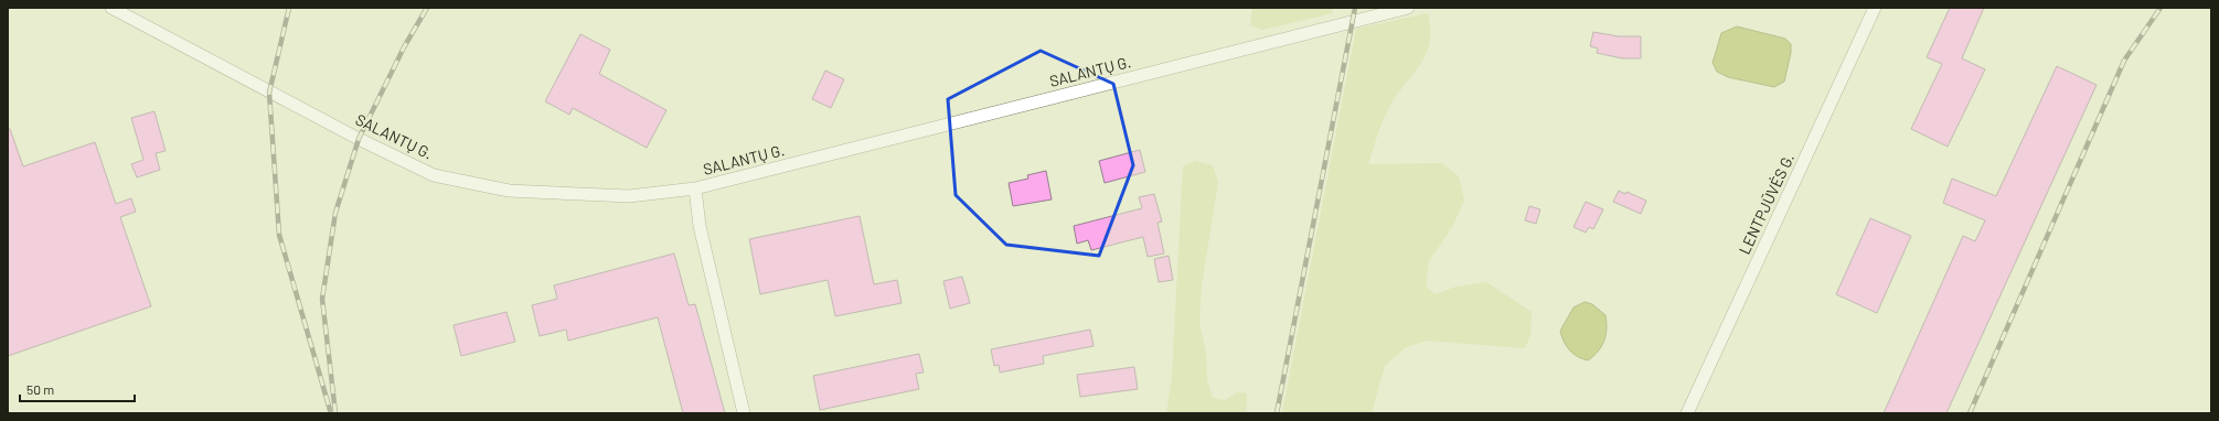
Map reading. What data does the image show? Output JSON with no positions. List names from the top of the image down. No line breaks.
{"streets":{"street":["SALANTŲ G.","LENTPJŪVĖS G."]},"scale_bar":"50 m"}
